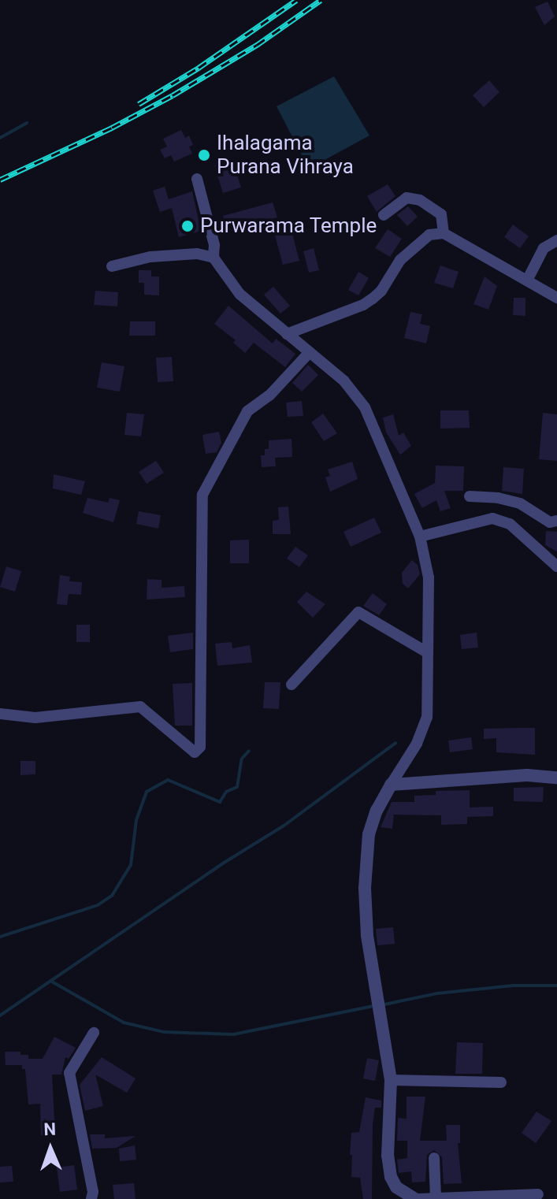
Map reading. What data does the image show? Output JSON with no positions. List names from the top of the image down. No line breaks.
{"places":["Ihalagama Purana Vihraya","Purwarama Temple"],"north":"top"}
